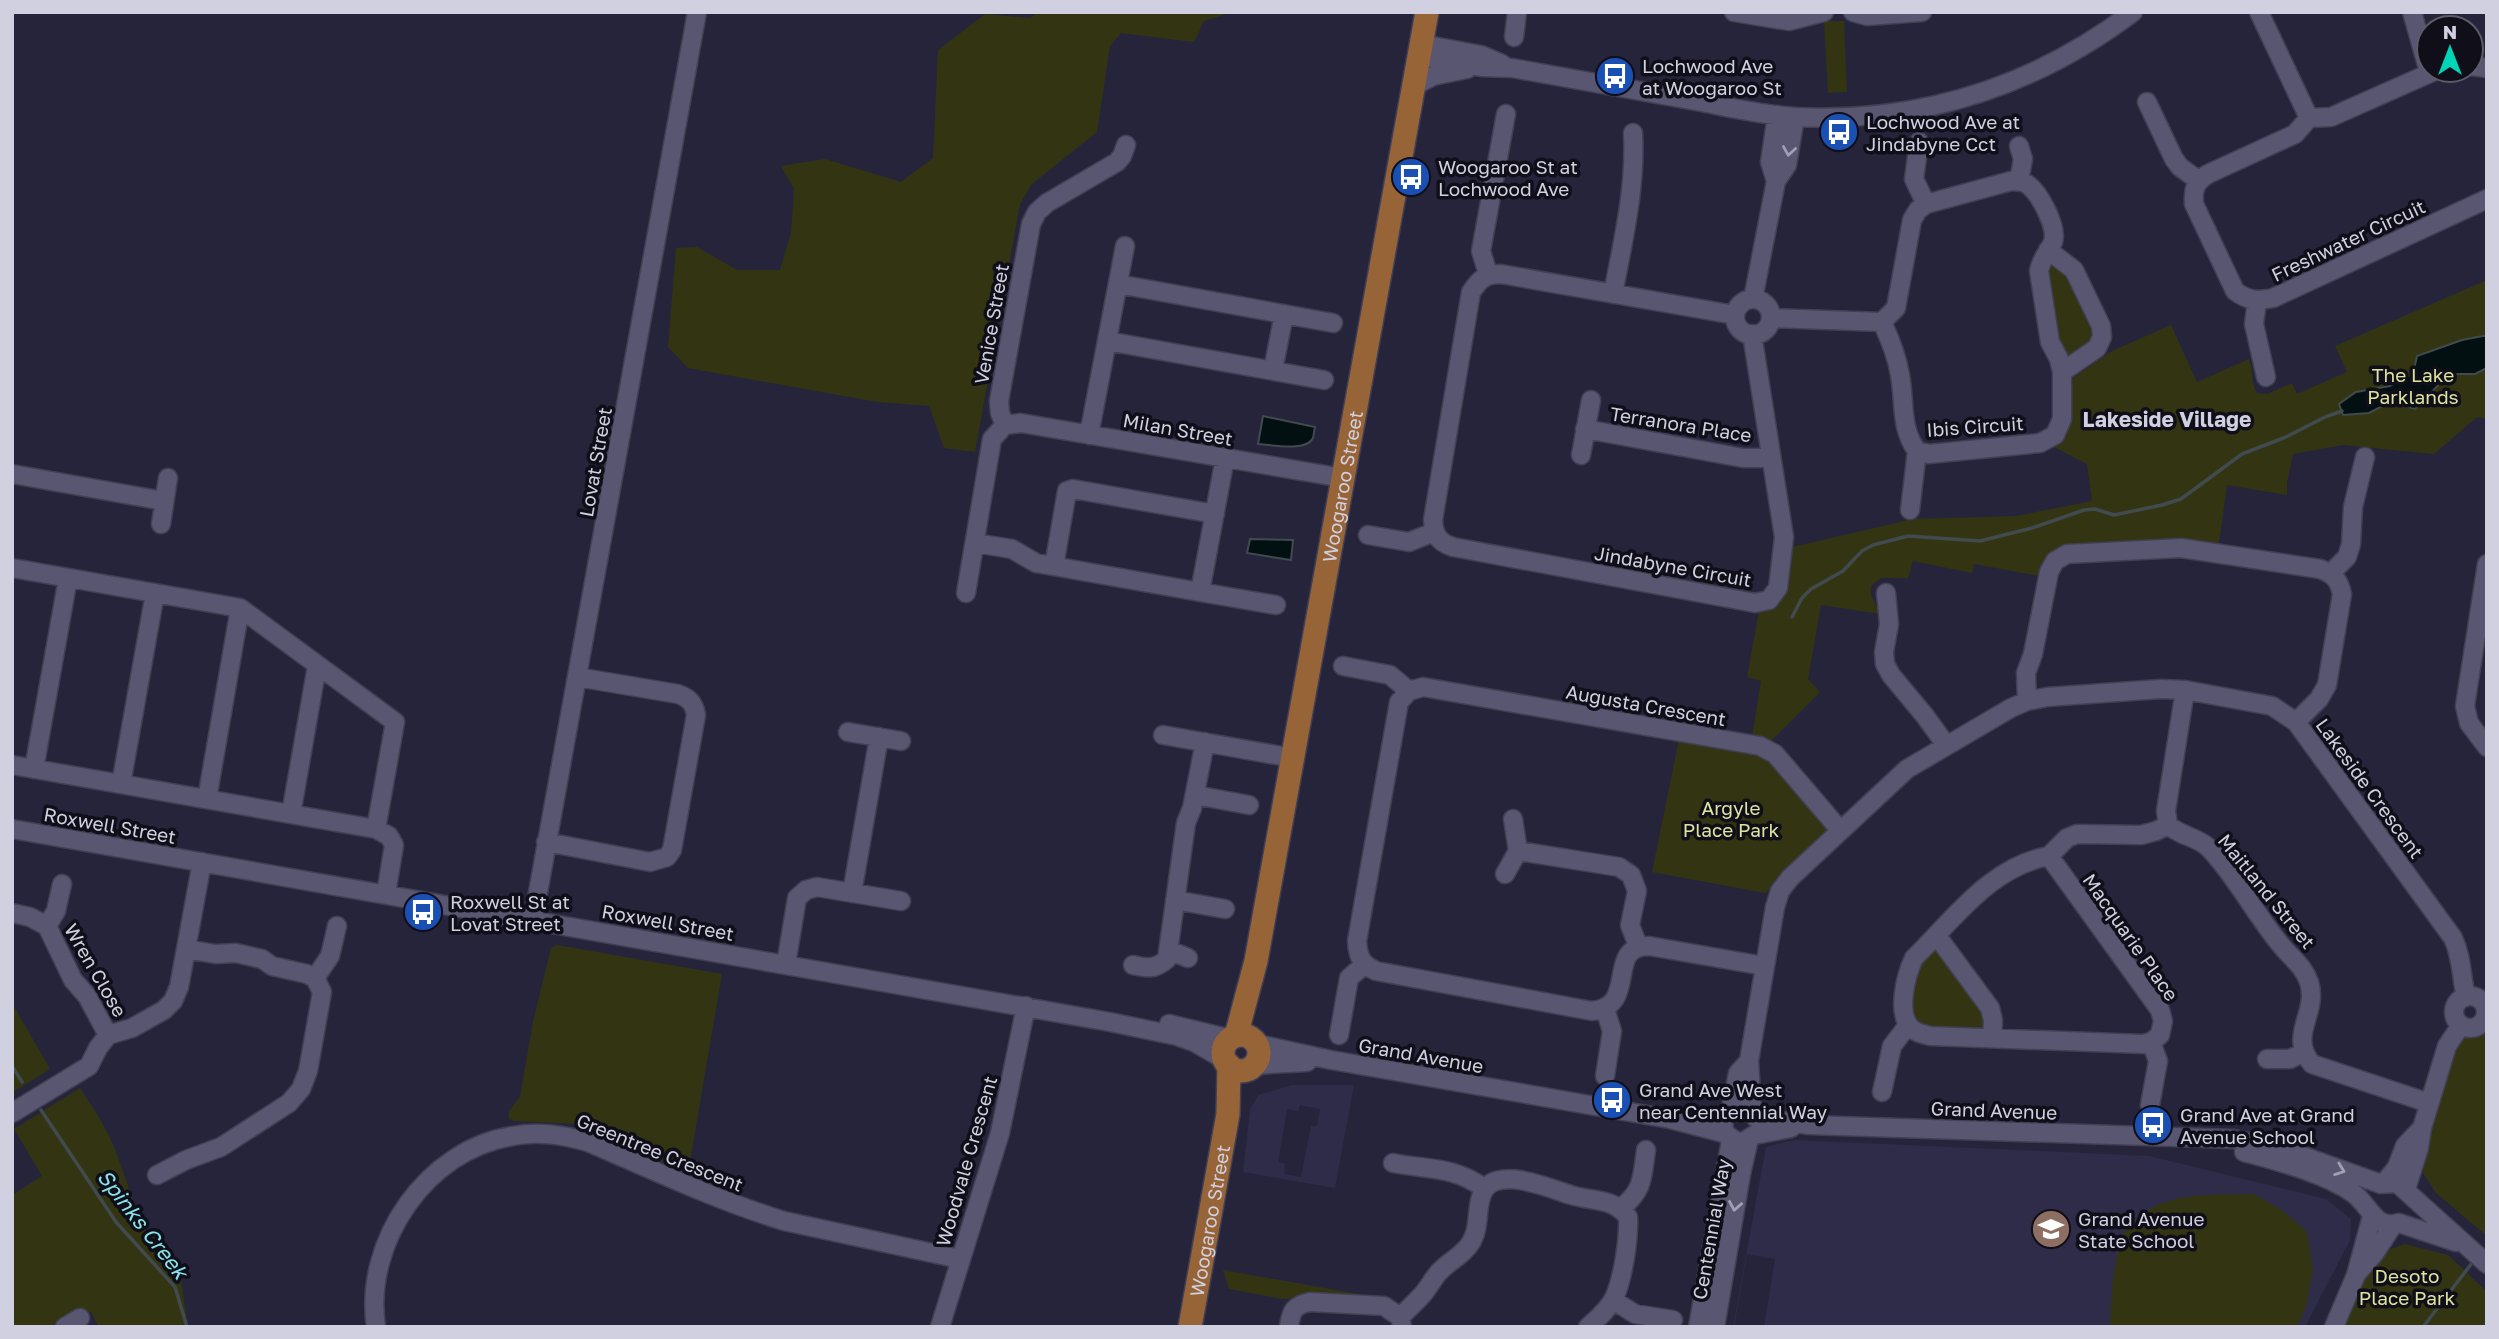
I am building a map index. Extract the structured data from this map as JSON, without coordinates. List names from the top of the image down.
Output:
{
  "streets": {
    "main road": ["Woogaroo Street"],
    "street": [
      "Freshwater Circuit",
      "Venice Street",
      "Terranora Place",
      "Ibis Circuit",
      "Milan Street",
      "Lovat Street",
      "Jindabyne Circuit",
      "Augusta Crescent",
      "Lakeside Crescent",
      "Roxwell Street",
      "Maitland Street",
      "Macquarie Place",
      "Wren Close",
      "Grand Avenue",
      "Greentree Crescent",
      "Woodvale Crescent",
      "Centennial Way"
    ]
  },
  "crossings": [
    ["Venice Street", "Milan Street"],
    ["Terranora Place", "Jindabyne Circuit"],
    ["Milan Street", "Woogaroo Street"],
    ["Lovat Street", "Roxwell Street"],
    ["Woogaroo Street", "Roxwell Street"],
    ["Woogaroo Street", "Grand Avenue"],
    ["Augusta Crescent", "Lakeside Crescent"],
    ["Lakeside Crescent", "Grand Avenue"],
    ["Lakeside Crescent", "Centennial Way"],
    ["Roxwell Street", "Grand Avenue"],
    ["Roxwell Street", "Woodvale Crescent"],
    ["Grand Avenue", "Centennial Way"],
    ["Greentree Crescent", "Woodvale Crescent"]
  ],
  "districts": ["Lakeside Village"],
  "water": ["Spinks Creek"],
  "parks": ["The Lake Parklands", "Argyle Place Park", "Desoto Place Park"],
  "places": {
    "bus stop": [
      "Lochwood Ave at Woogaroo St",
      "Lochwood Ave at Jindabyne Cct",
      "Woogaroo St at Lochwood Ave",
      "Roxwell St at Lovat Street",
      "Grand Ave West near Centennial Way",
      "Grand Ave at Grand Avenue School"
    ],
    "school or university": ["Grand Avenue State School"]
  },
  "north": "top"
}
